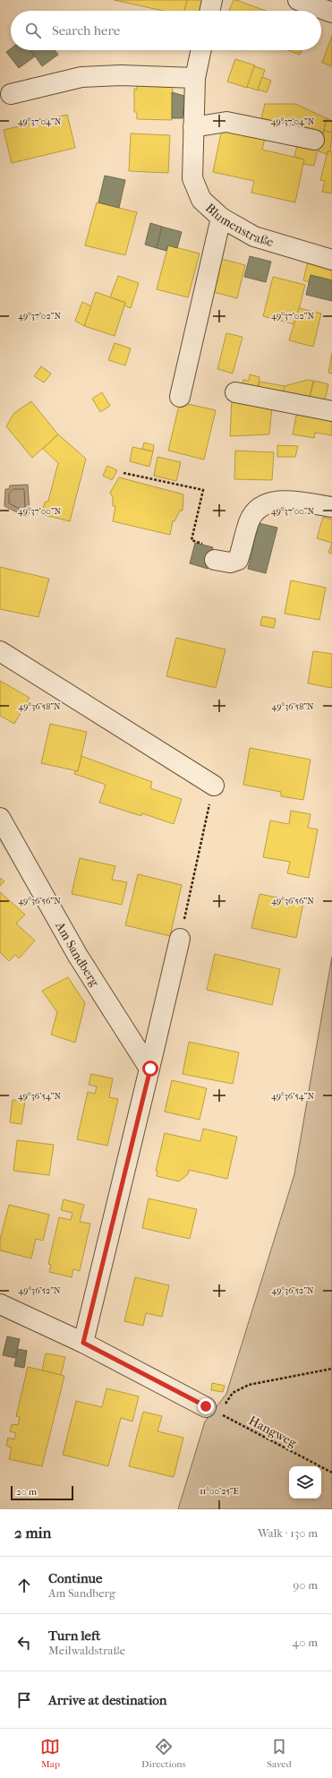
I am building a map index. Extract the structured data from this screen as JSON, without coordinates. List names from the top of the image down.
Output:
{
  "streets": {
    "street": ["Blumenstraße", "Am Sandberg"],
    "path": ["Hangweg"]
  },
  "scale_bar": "20 m",
  "page": {
    "search": "Search here",
    "scale": "20 m",
    "heading": ["2 min", "Walk · 130 m"],
    "list": [
      ["Continue", "Am Sandberg", "90 m"],
      ["Turn left", "Meilwaldstraße", "40 m"],
      "Arrive at destination"
    ],
    "nav": ["Map", "Directions", "Saved"]
  },
  "coordinates": [
    "49°37'04\"N",
    "49°37'02\"N",
    "49°37'00\"N",
    "49°36'58\"N",
    "49°36'56\"N",
    "49°36'54\"N",
    "49°36'52\"N",
    "11°00'25\"E"
  ]
}
